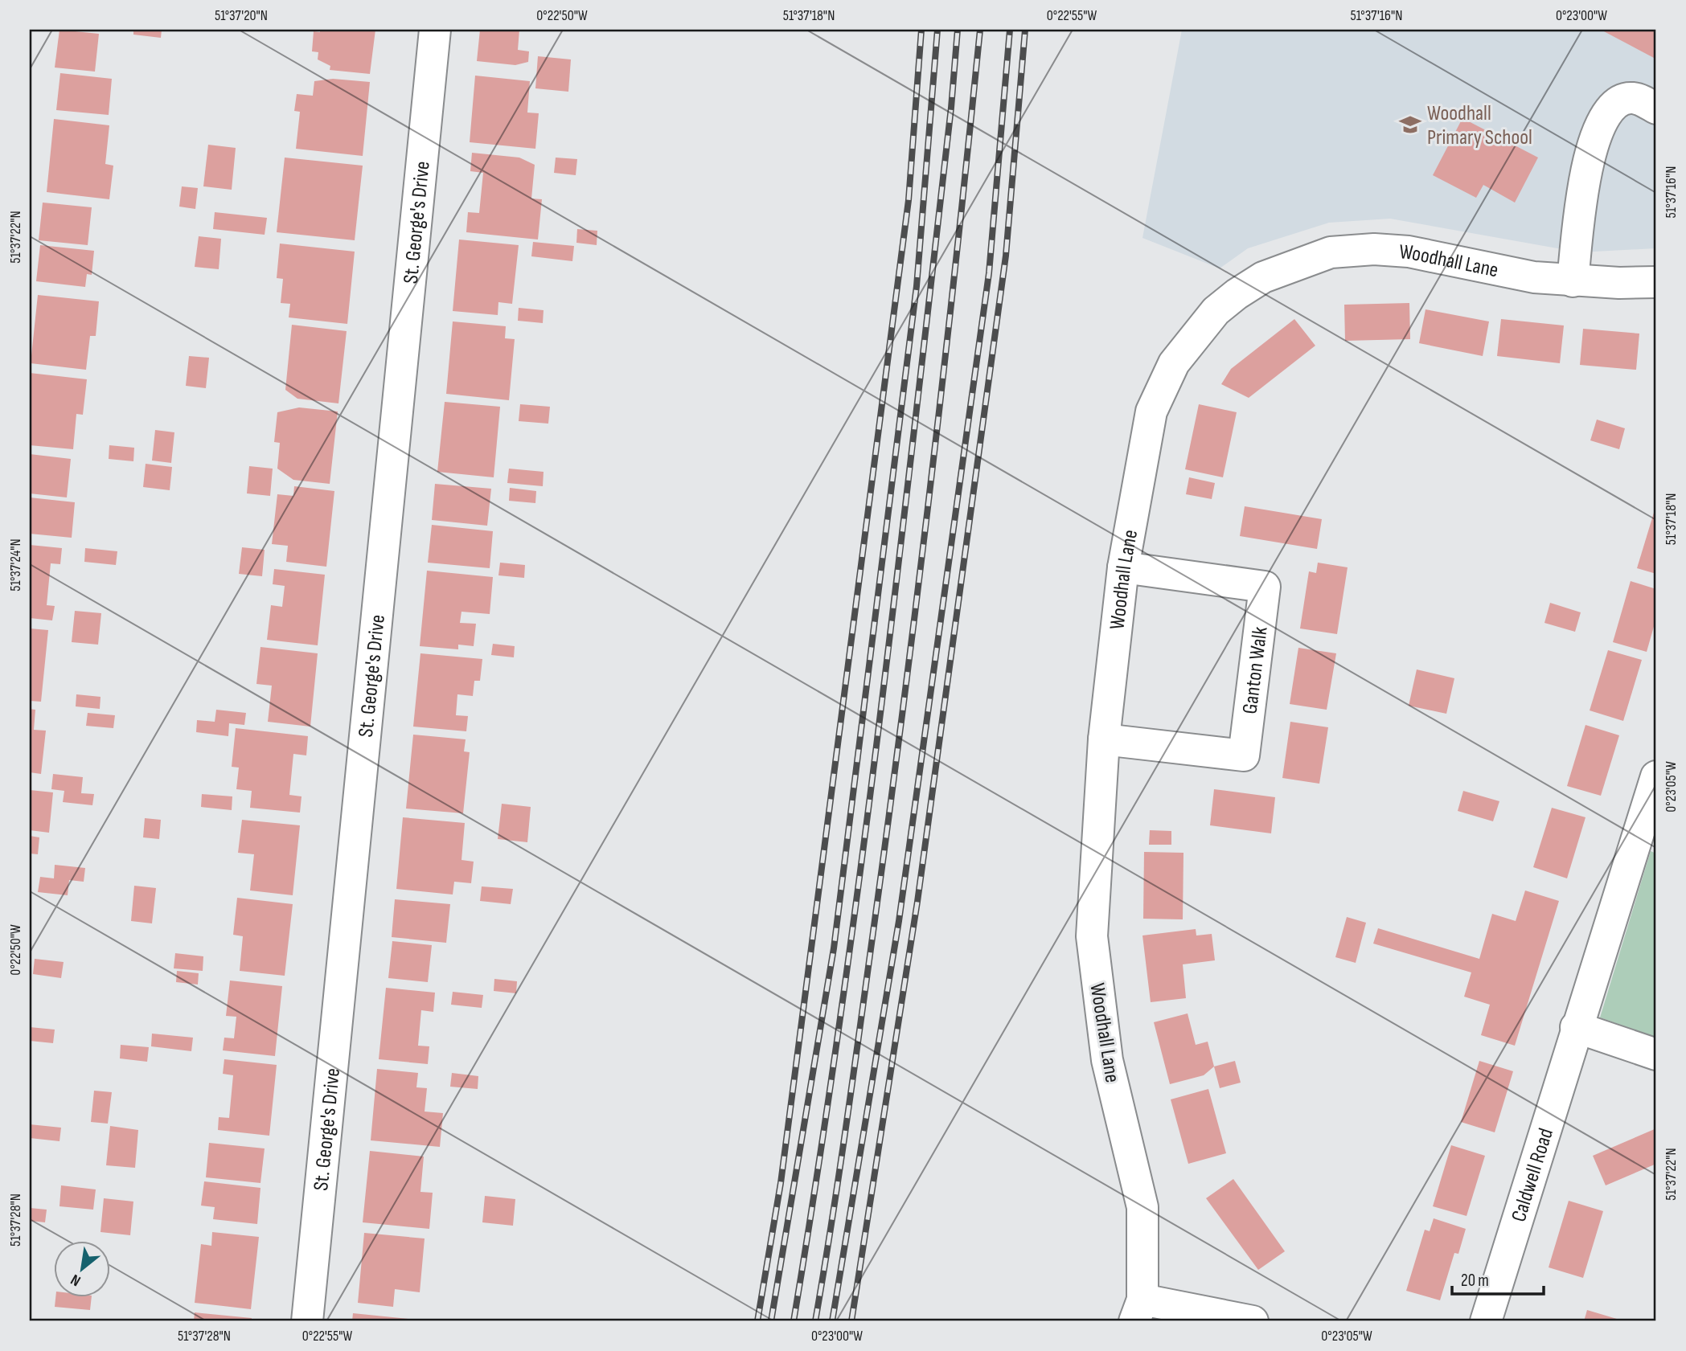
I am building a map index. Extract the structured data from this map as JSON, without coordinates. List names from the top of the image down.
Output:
{
  "streets": {
    "street": [
      "St. George's Drive",
      "Woodhall Lane",
      "Ganton Walk",
      "Caldwell Road"
    ]
  },
  "crossings": [
    ["Woodhall Lane", "Ganton Walk"]
  ],
  "places": {
    "school or university": ["Woodhall Primary School"]
  },
  "scale_bar": "20 m",
  "north": "bottom left",
  "coordinates": [
    "51°37'20\"N",
    "0°22'50\"W",
    "51°37'18\"N",
    "0°22'55\"W",
    "51°37'16\"N",
    "0°23'00\"W",
    "51°37'22\"N",
    "51°37'24\"N",
    "0°23'05\"W",
    "51°37'28\"N"
  ]
}
